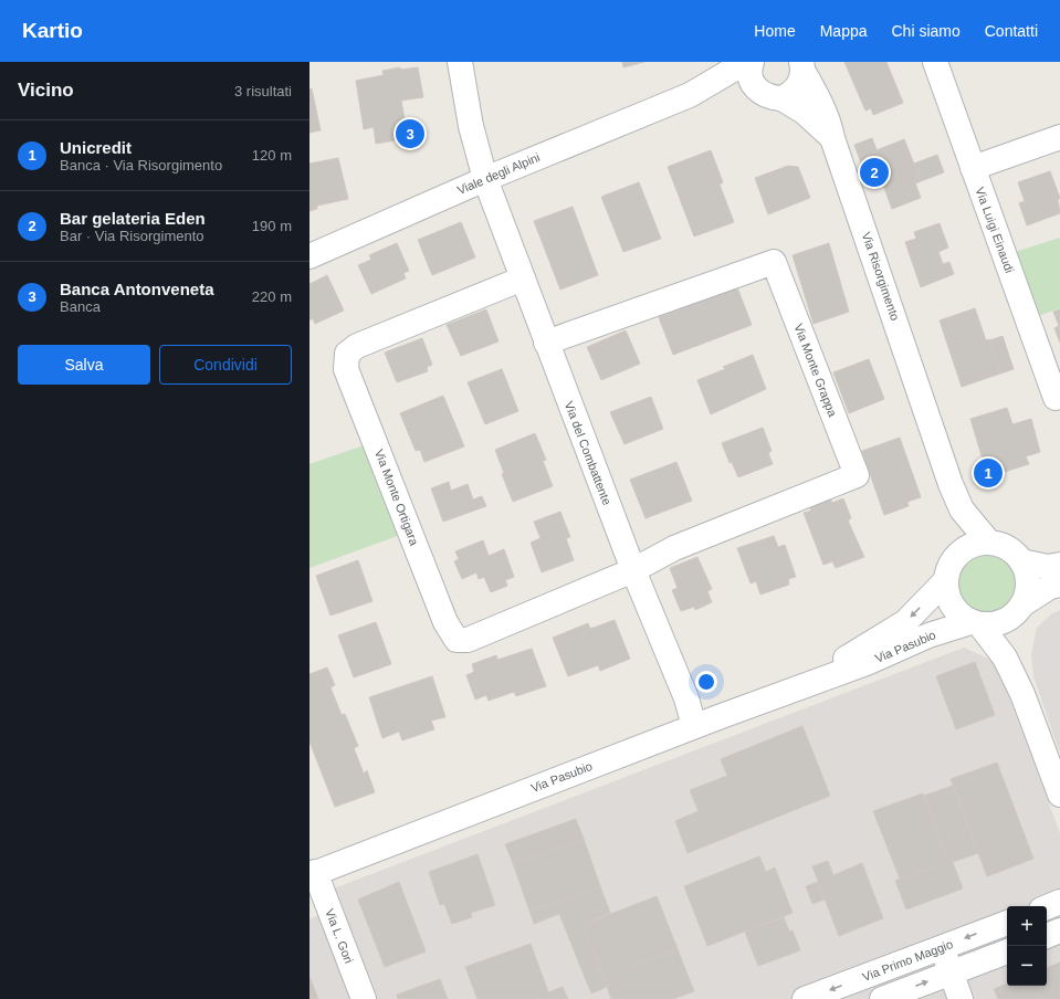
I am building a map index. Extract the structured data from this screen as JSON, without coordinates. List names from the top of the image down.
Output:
{
  "streets": {
    "street": [
      "Viale degli Alpini",
      "Via Luigi Einaudi",
      "Via Risorgimento",
      "Via Monte Grappa",
      "Via del Combattente",
      "Via Monte Ortigara",
      "Via Pasubio",
      "Via L. Gori",
      "Via Primo Maggio"
    ]
  },
  "crossings": [
    ["Viale degli Alpini", "Via del Combattente"],
    ["Via Risorgimento", "Via Pasubio"],
    ["Via Monte Grappa", "Via del Combattente"],
    ["Via Monte Grappa", "Via Monte Ortigara"],
    ["Via del Combattente", "Via Monte Ortigara"],
    ["Via del Combattente", "Via Pasubio"],
    ["Via Pasubio", "Via L. Gori"]
  ],
  "page": {
    "header": "Kartio",
    "nav": [
      "Home",
      "Mappa",
      "Chi siamo",
      "Contatti"
    ],
    "heading": ["Vicino", "3 risultati"],
    "pins": ["3", "2", "1"],
    "list": [
      {
        "mark": "1",
        "name": "Unicredit",
        "note": "Banca · Via Risorgimento",
        "value": "120 m"
      },
      {
        "mark": "2",
        "name": "Bar gelateria Eden",
        "note": "Bar · Via Risorgimento",
        "value": "190 m"
      },
      {
        "mark": "3",
        "name": "Banca Antonveneta",
        "note": "Banca",
        "value": "220 m"
      }
    ],
    "buttons": ["Salva", "Condividi"],
    "map_buttons": ["+", "−"]
  }
}
